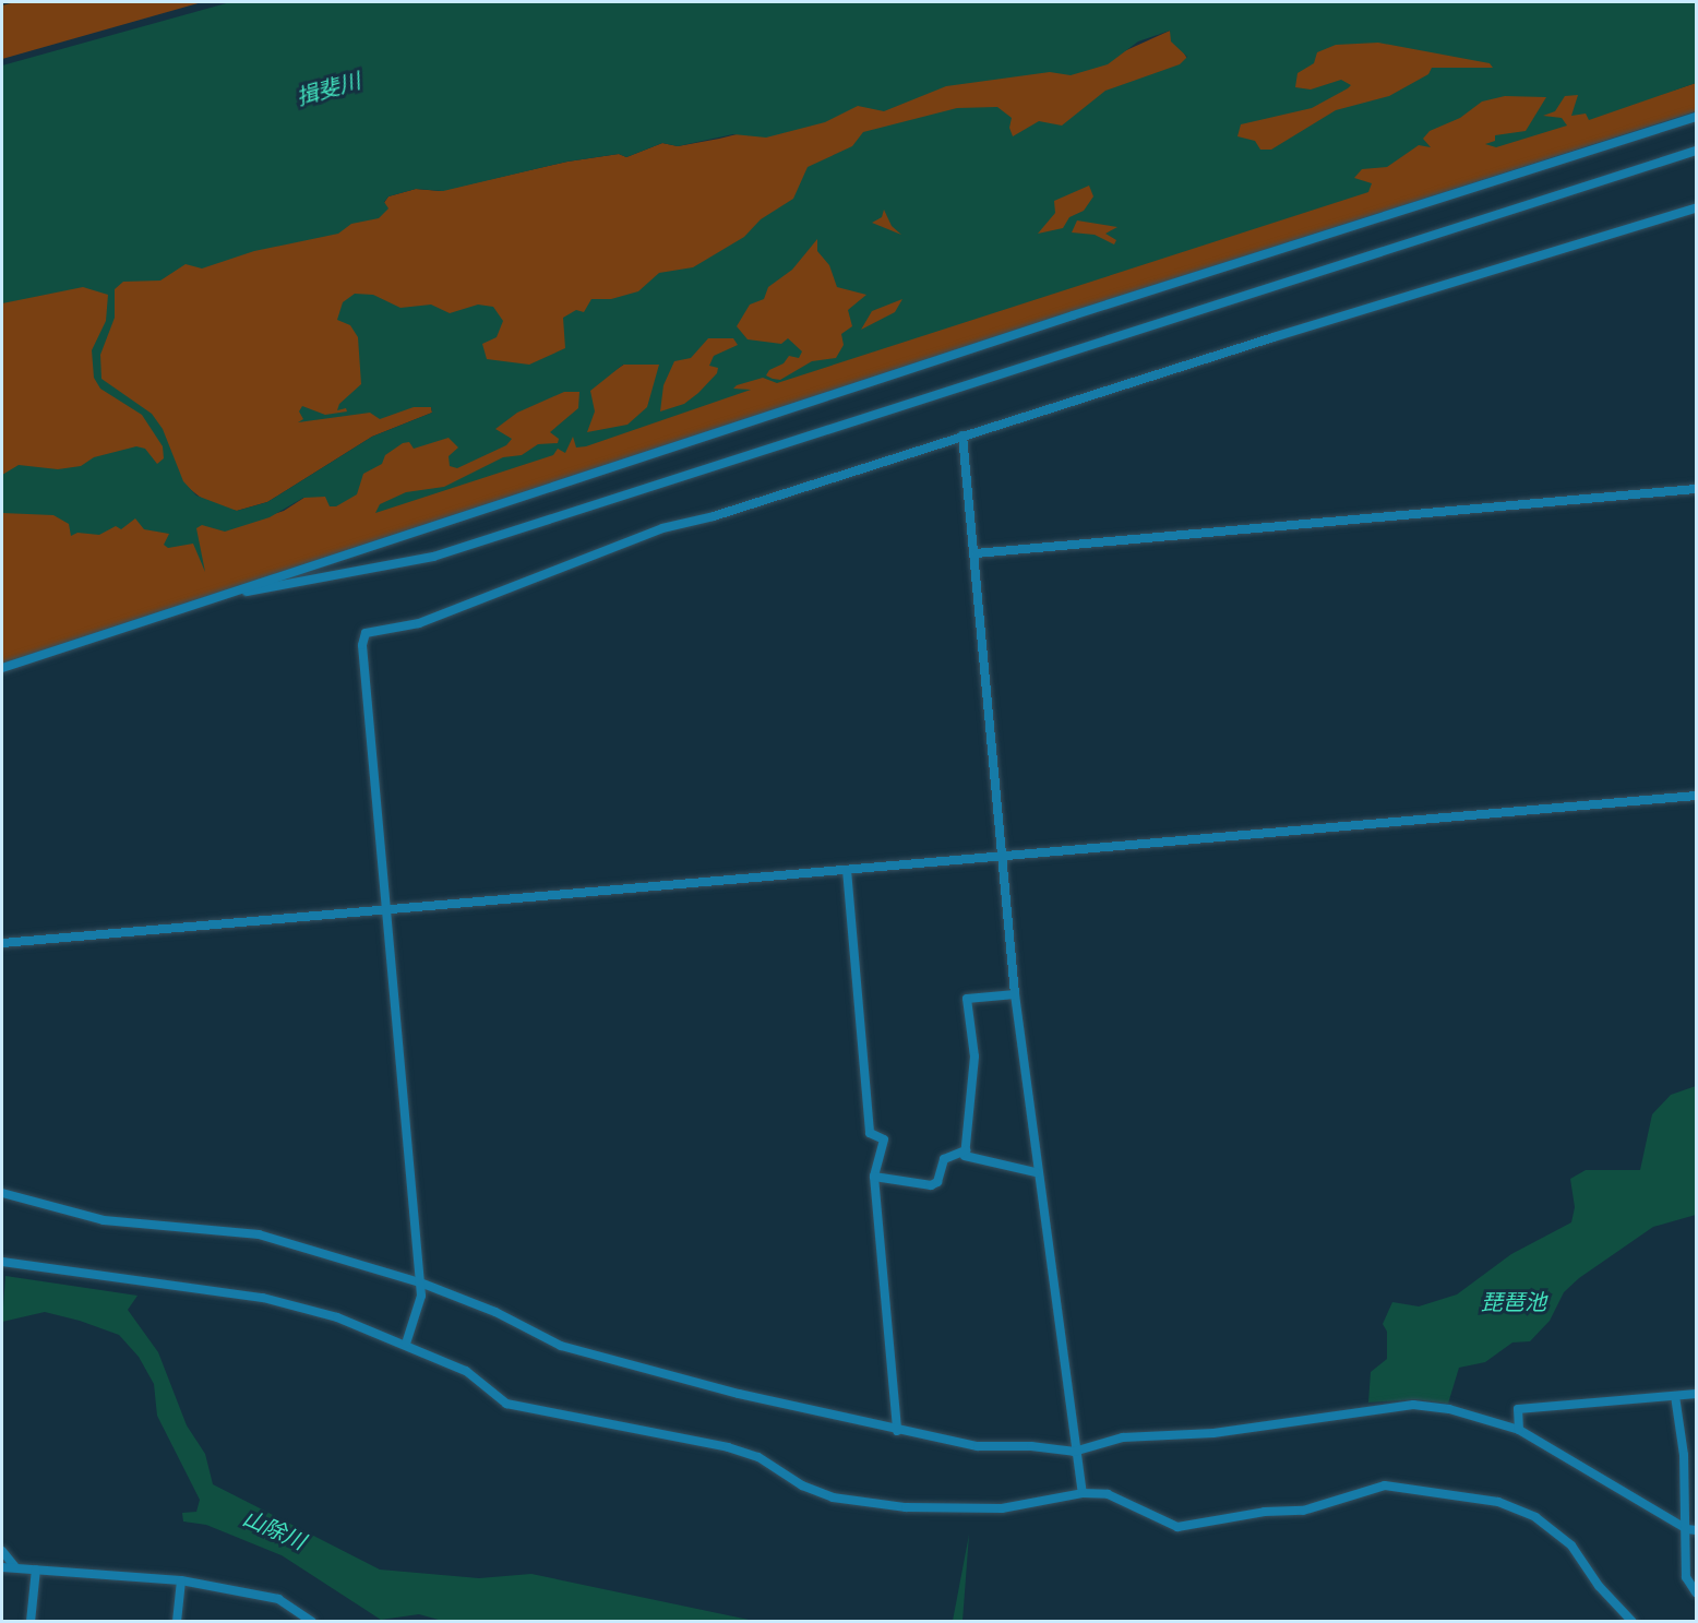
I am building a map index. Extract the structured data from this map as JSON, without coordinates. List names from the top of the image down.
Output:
{
  "water": ["揖斐川", "琵琶池", "山除川"]
}
